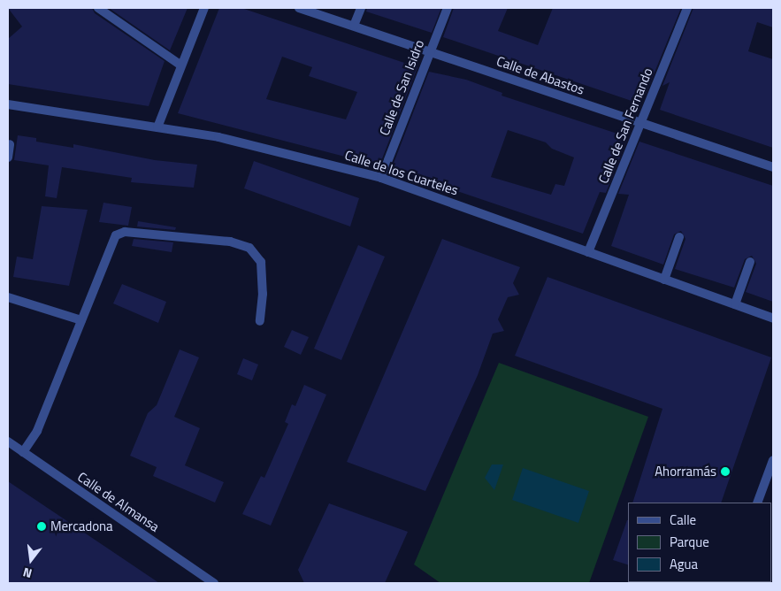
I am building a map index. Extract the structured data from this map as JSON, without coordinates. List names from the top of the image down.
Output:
{
  "streets": {
    "street": [
      "Calle de Abastos",
      "Calle de San Isidro",
      "Calle de San Fernando",
      "Calle de los Cuarteles",
      "Calle de Almansa"
    ]
  },
  "crossings": [
    ["Calle de Abastos", "Calle de San Isidro"],
    ["Calle de Abastos", "Calle de San Fernando"],
    ["Calle de San Isidro", "Calle de los Cuarteles"],
    ["Calle de San Fernando", "Calle de los Cuarteles"]
  ],
  "places": ["Ahorramás", "Mercadona"],
  "legend": ["Calle", "Parque", "Agua"],
  "north": "bottom"
}
